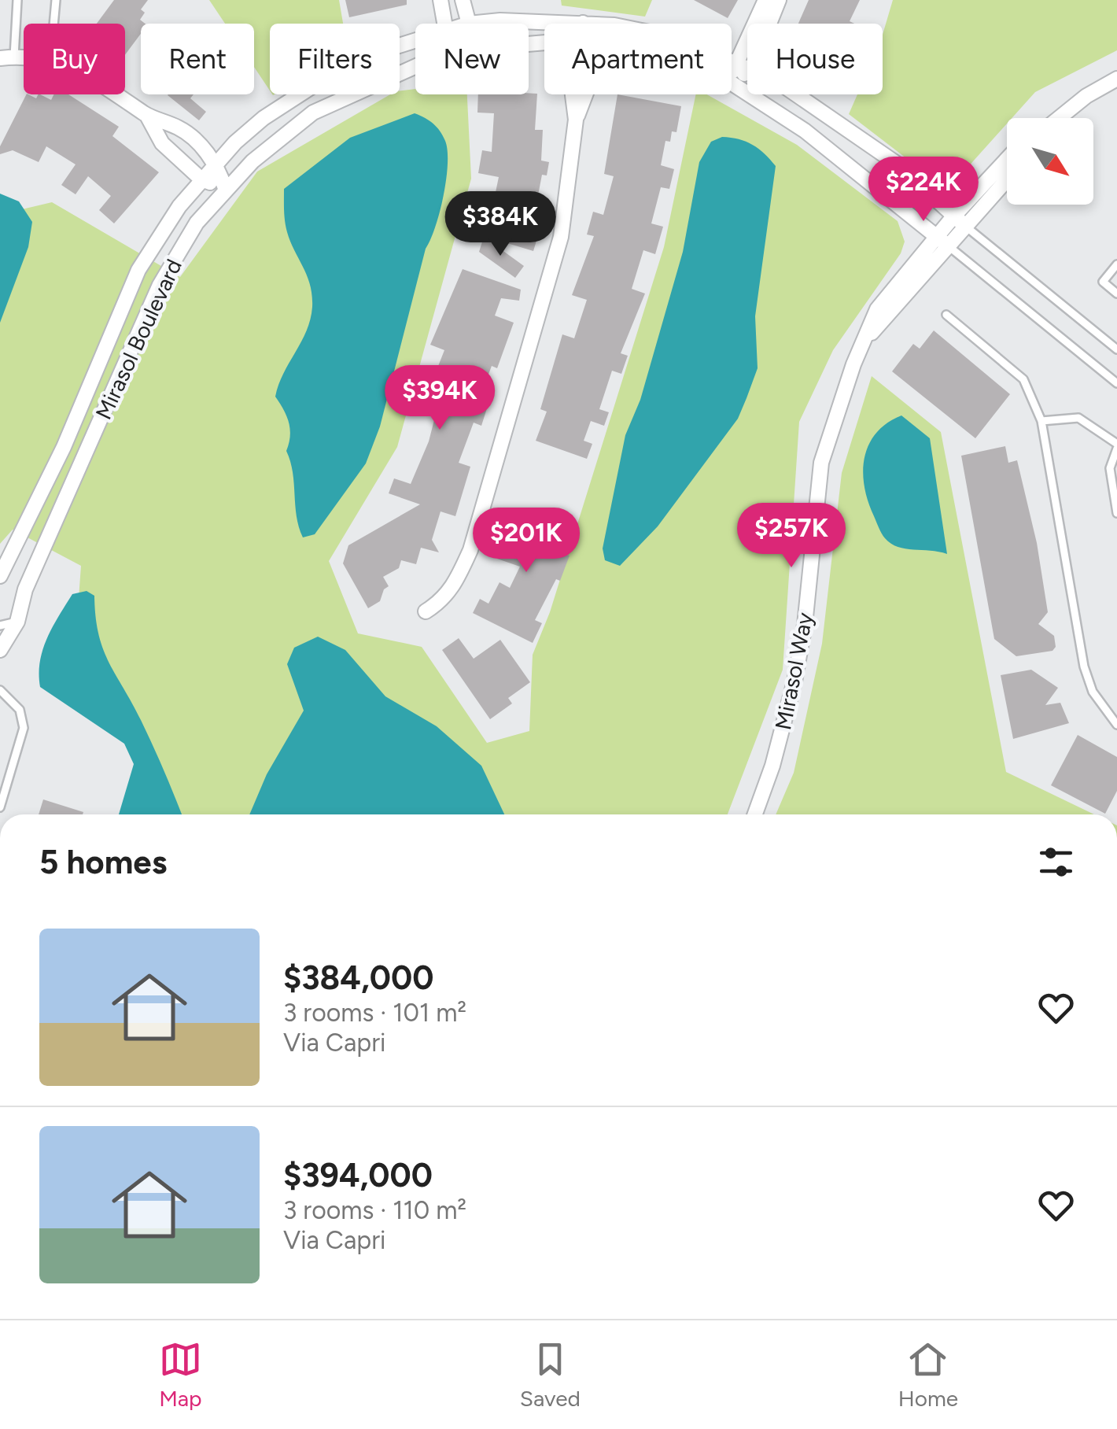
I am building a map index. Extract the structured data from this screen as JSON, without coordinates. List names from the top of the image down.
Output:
{
  "streets": {
    "street": ["Mirasol Boulevard", "Mirasol Way"]
  },
  "crossings": [
    ["Mirasol Boulevard", "Mirasol Way"]
  ],
  "north": "bottom right",
  "page": {
    "chip": [
      "Buy",
      "Rent",
      "Filters",
      "New",
      "Apartment",
      "House"
    ],
    "price": [
      "$224K",
      "$384K",
      "$394K",
      "$257K",
      "$201K"
    ],
    "heading": "5 homes",
    "list": [
      {
        "name": "$384,000",
        "note": "3 rooms · 101 m² · Via Capri"
      },
      {
        "name": "$394,000",
        "note": "3 rooms · 110 m² · Via Capri"
      }
    ],
    "tabs": ["Map", "Saved", "Home"]
  }
}
